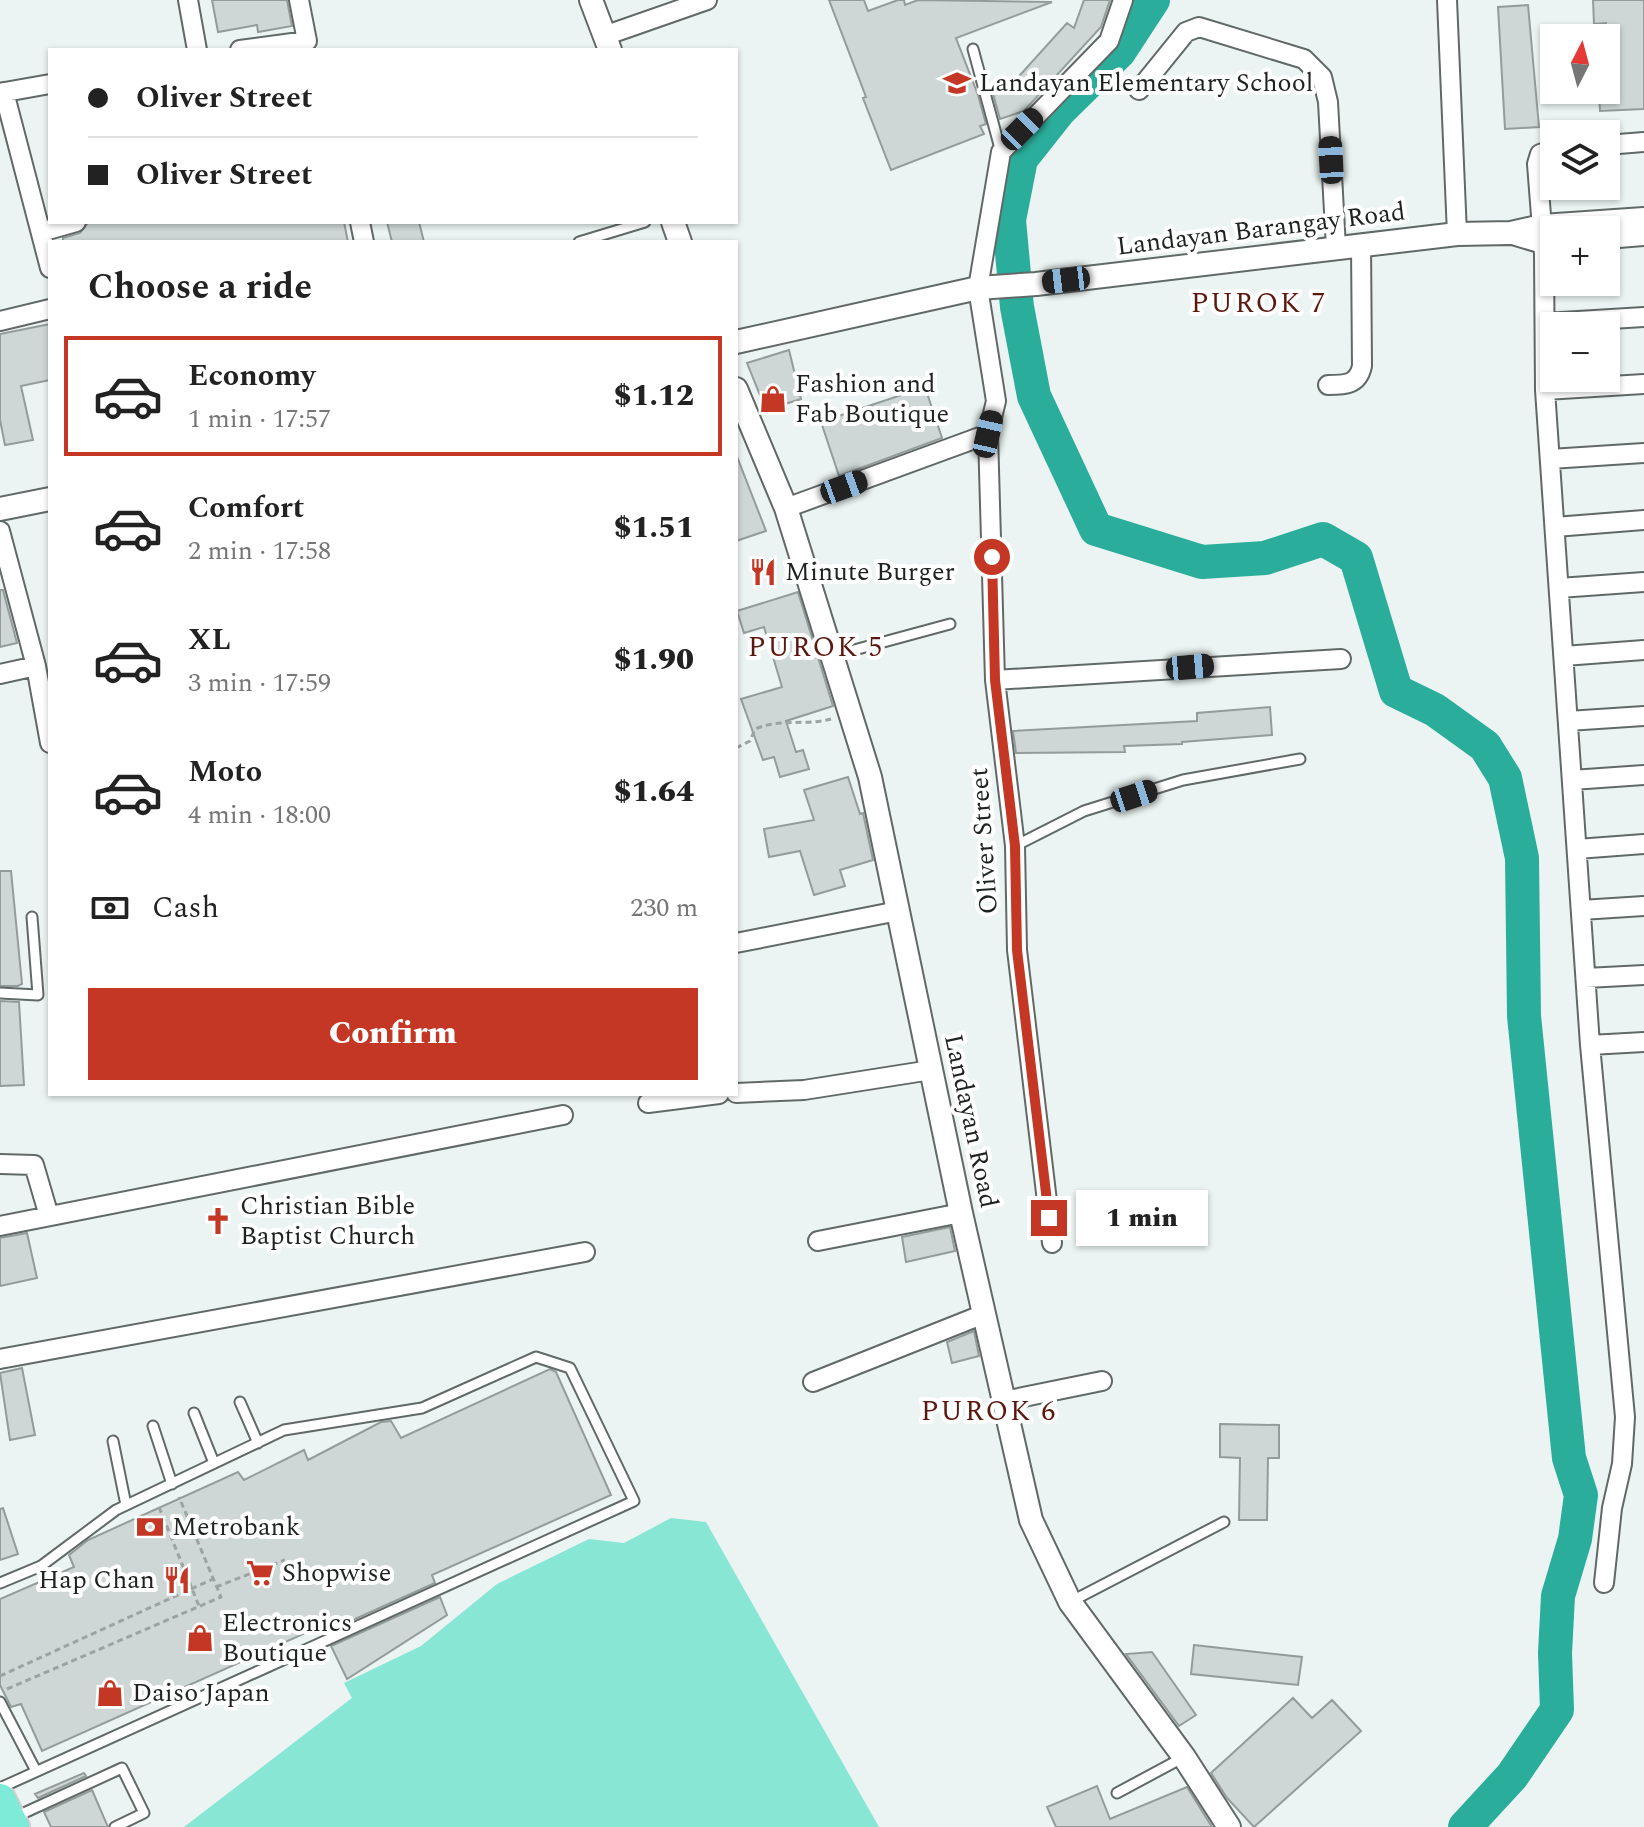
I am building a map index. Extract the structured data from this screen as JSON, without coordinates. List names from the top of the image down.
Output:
{
  "streets": {
    "street": ["Landayan Barangay Road", "Oliver Street", "Landayan Road"]
  },
  "crossings": [
    ["Landayan Barangay Road", "Oliver Street"]
  ],
  "districts": ["PUROK 7", "PUROK 5", "PUROK 6"],
  "places": {
    "school or university": ["Landayan Elementary School"],
    "shop": ["Fashion and Fab Boutique", "Electronics Boutique", "Daiso Japan"],
    "restaurant": ["Minute Burger", "Hap Chan"],
    "church": ["Christian Bible Baptist Church"],
    "bank": ["Metrobank"],
    "supermarket": ["Shopwise"]
  },
  "north": "top",
  "page": {
    "map_buttons": ["+", "−"],
    "banner": ["Oliver Street", "Oliver Street"],
    "heading": "Choose a ride",
    "list": [
      {
        "name": "Economy",
        "note": "1 min · 17:57",
        "value": "$1.12"
      },
      {
        "name": "Comfort",
        "note": "2 min · 17:58",
        "value": "$1.51"
      },
      {
        "name": "XL",
        "note": "3 min · 17:59",
        "value": "$1.90"
      },
      {
        "name": "Moto",
        "note": "4 min · 18:00",
        "value": "$1.64"
      }
    ],
    "pay": ["Cash", "230 m"],
    "buttons": "Confirm",
    "bubble": "1 min"
  }
}
